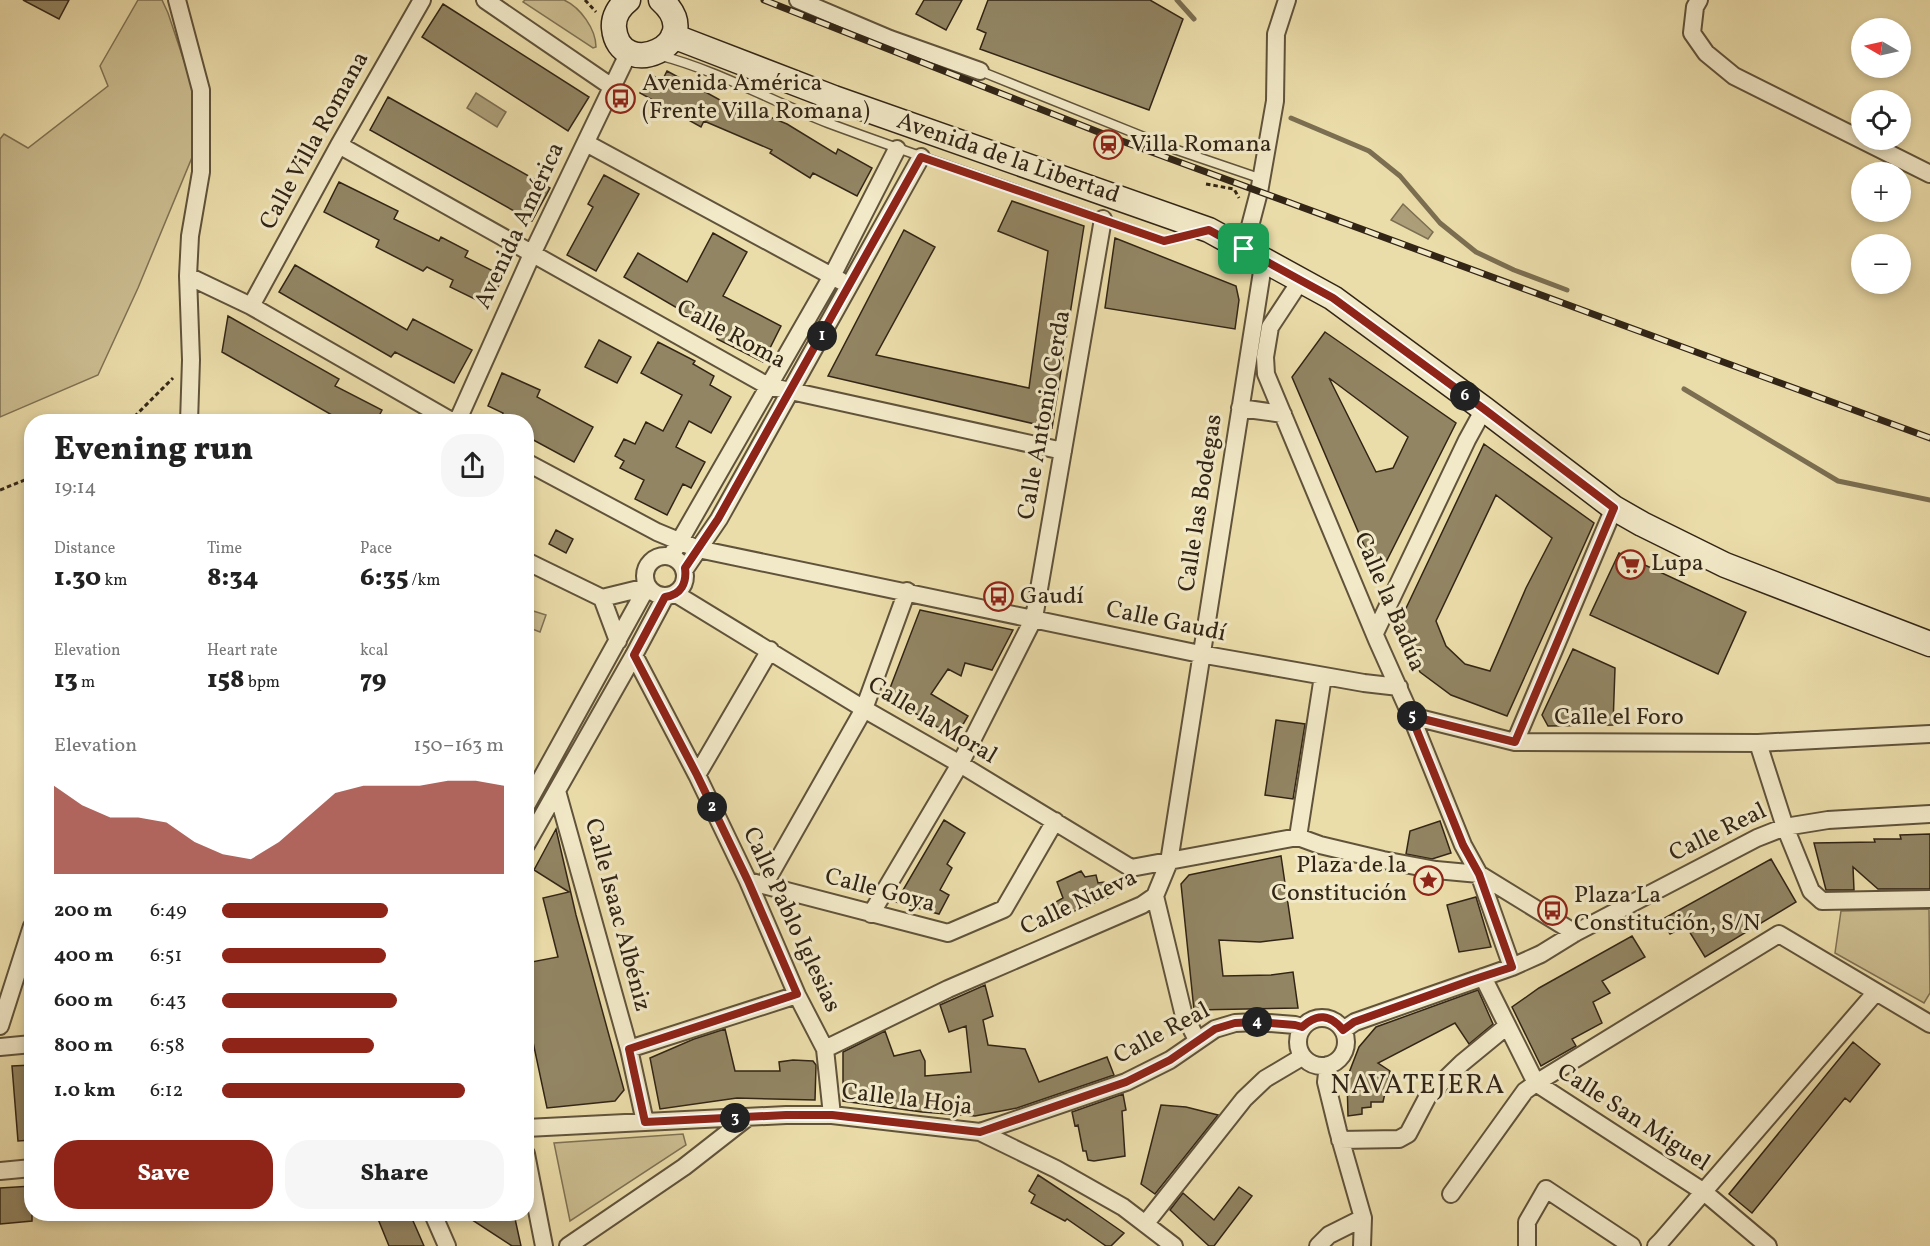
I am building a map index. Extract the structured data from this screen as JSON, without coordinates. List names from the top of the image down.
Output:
{
  "streets": {
    "main road": ["Avenida de la Libertad"],
    "street": [
      "Calle Villa Romana",
      "Avenida América",
      "Calle Roma",
      "Calle Antonio Cerda",
      "Calle las Bodegas",
      "Calle la Badúa",
      "Calle Gaudí",
      "Calle el Foro",
      "Calle la Moral",
      "Calle Real",
      "Calle Goya",
      "Calle Nueva",
      "Calle Isaac Albéniz",
      "Calle Pablo Iglesias",
      "Calle la Hoja",
      "Calle San Miguel"
    ]
  },
  "crossings": [
    ["Calle Villa Romana", "Calle Roma"],
    ["Avenida de la Libertad", "Calle Antonio Cerda"],
    ["Avenida de la Libertad", "Calle las Bodegas"],
    ["Avenida de la Libertad", "Calle la Badúa"],
    ["Avenida América", "Calle Roma"],
    ["Calle Roma", "Calle Antonio Cerda"],
    ["Calle Antonio Cerda", "Calle Gaudí"],
    ["Calle Antonio Cerda", "Calle la Moral"],
    ["Calle Antonio Cerda", "Calle Goya"],
    ["Calle las Bodegas", "Calle Gaudí"],
    ["Calle las Bodegas", "Calle la Moral"],
    ["Calle las Bodegas", "Calle Nueva"],
    ["Calle la Badúa", "Calle Gaudí"],
    ["Calle la Badúa", "Calle el Foro"],
    ["Calle la Badúa", "Calle Real"],
    ["Calle Gaudí", "Calle la Moral"],
    ["Calle la Moral", "Calle Goya"],
    ["Calle la Moral", "Calle Nueva"],
    ["Calle Real", "Calle la Hoja"],
    ["Calle Goya", "Calle Pablo Iglesias"],
    ["Calle Nueva", "Calle Pablo Iglesias"],
    ["Calle Isaac Albéniz", "Calle la Hoja"],
    ["Calle Pablo Iglesias", "Calle la Hoja"]
  ],
  "districts": ["NAVATEJERA"],
  "places": {
    "bus stop": ["Avenida América (Frente Villa Romana)", "Gaudí", "Plaza La Constitución, S/N"],
    "station": ["Villa Romana"],
    "supermarket": ["Lupa"],
    "place": ["Plaza de la Constitución"]
  },
  "north": "left",
  "page": {
    "map_buttons": ["+", "−"],
    "pins": [
      "1",
      "6",
      "5",
      "2",
      "4",
      "3"
    ],
    "heading": ["Evening run", "19:14"],
    "stats": [
      ["Distance", "1.30 km"],
      ["Time", "8:34"],
      ["Pace", "6:35 /km"],
      ["Elevation", "13 m"],
      ["Heart rate", "158 bpm"],
      ["kcal", "79"]
    ],
    "chart": ["Elevation", "150–163 m"],
    "list": [
      {
        "name": "200 m",
        "note": "6:49"
      },
      {
        "name": "400 m",
        "note": "6:51"
      },
      {
        "name": "600 m",
        "note": "6:43"
      },
      {
        "name": "800 m",
        "note": "6:58"
      },
      {
        "name": "1.0 km",
        "note": "6:12"
      }
    ],
    "buttons": ["Save", "Share"]
  }
}
